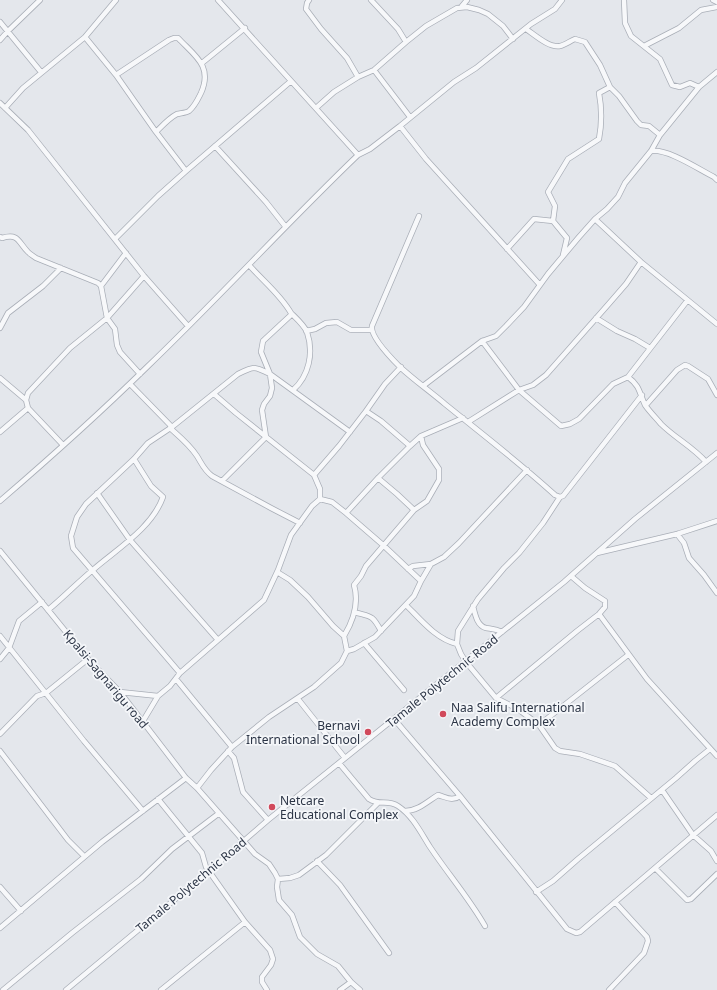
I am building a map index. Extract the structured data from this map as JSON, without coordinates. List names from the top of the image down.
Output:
{
  "streets": {
    "street": ["Kpalsi-Sagnarigu road", "Tamale Polytechnic Road"]
  },
  "crossings": [
    ["Kpalsi-Sagnarigu road", "Tamale Polytechnic Road"]
  ],
  "places": ["Naa Salifu International Academy Complex", "Bernavi International School", "Netcare Educational Complex"]
}
